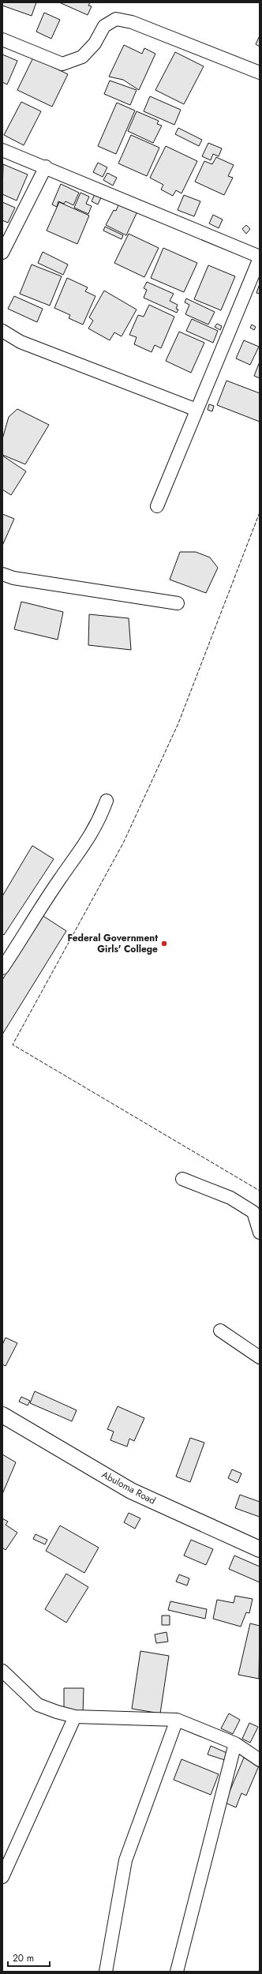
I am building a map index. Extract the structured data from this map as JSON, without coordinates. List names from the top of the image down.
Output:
{
  "streets": {
    "street": ["Abuloma Road"]
  },
  "places": ["Federal Government Girls' College"],
  "scale_bar": "20 m"
}
